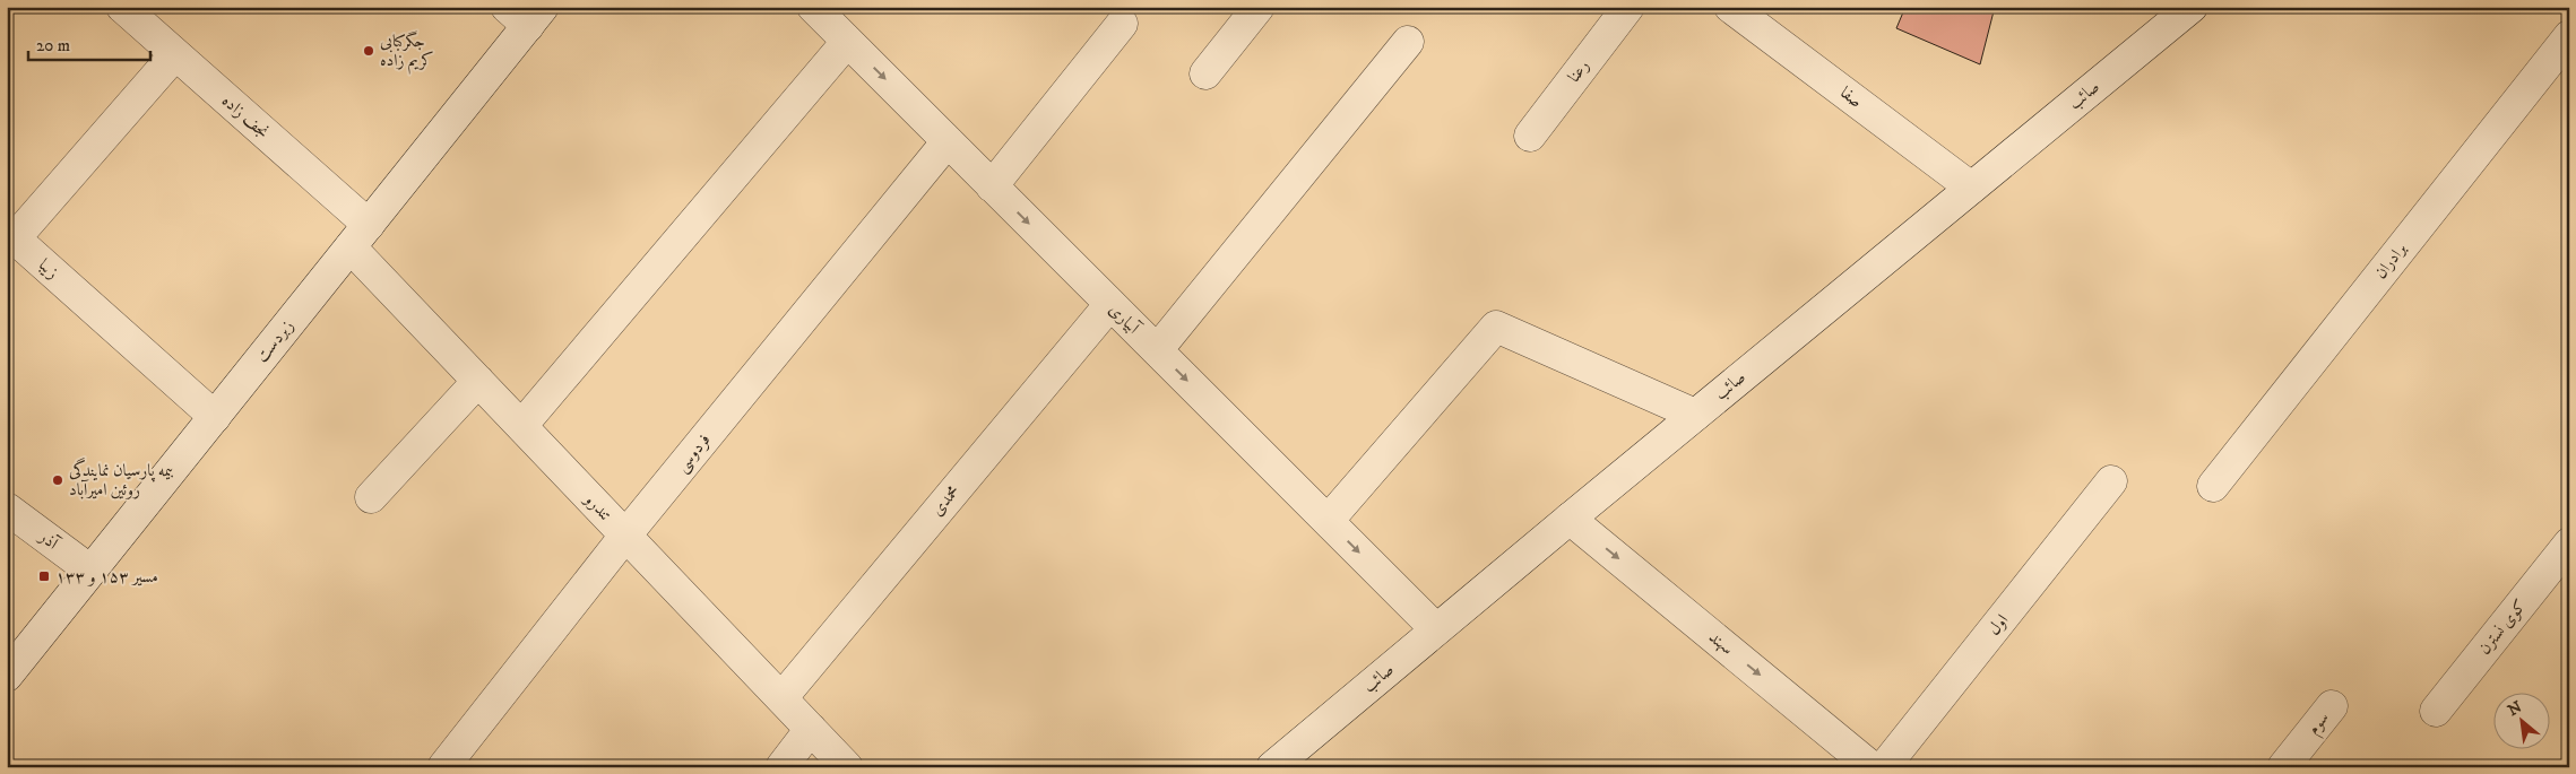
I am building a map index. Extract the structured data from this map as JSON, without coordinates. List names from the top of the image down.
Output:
{
  "streets": {
    "street": [
      "رعنا",
      "صائب",
      "صفا",
      "نجف زاده",
      "برادران",
      "زیبا",
      "آبیاری",
      "زبردست",
      "فردوسی",
      "محمدی",
      "تندرو",
      "آذر",
      "اول",
      "کوی نسترن",
      "سهند",
      "سوم"
    ]
  },
  "crossings": [
    ["صائب", "صفا"],
    ["صائب", "آبیاری"],
    ["صائب", "سهند"],
    ["نجف زاده", "زیبا"],
    ["نجف زاده", "زبردست"],
    ["نجف زاده", "تندرو"],
    ["زیبا", "زبردست"],
    ["آبیاری", "فردوسی"],
    ["آبیاری", "محمدی"],
    ["زبردست", "تندرو"],
    ["زبردست", "آذر"],
    ["فردوسی", "تندرو"],
    ["محمدی", "تندرو"]
  ],
  "one_way": ["آبیاری", "سهند"],
  "places": {
    "other": ["جگرکبابی کریم زاده", "بیمه پارسیان نمایندگی روئین امیرآباد"],
    "transit": ["مسیر ۱۵۳ و ۱۳۳"]
  },
  "scale_bar": "20 m",
  "north": "top left"
}
